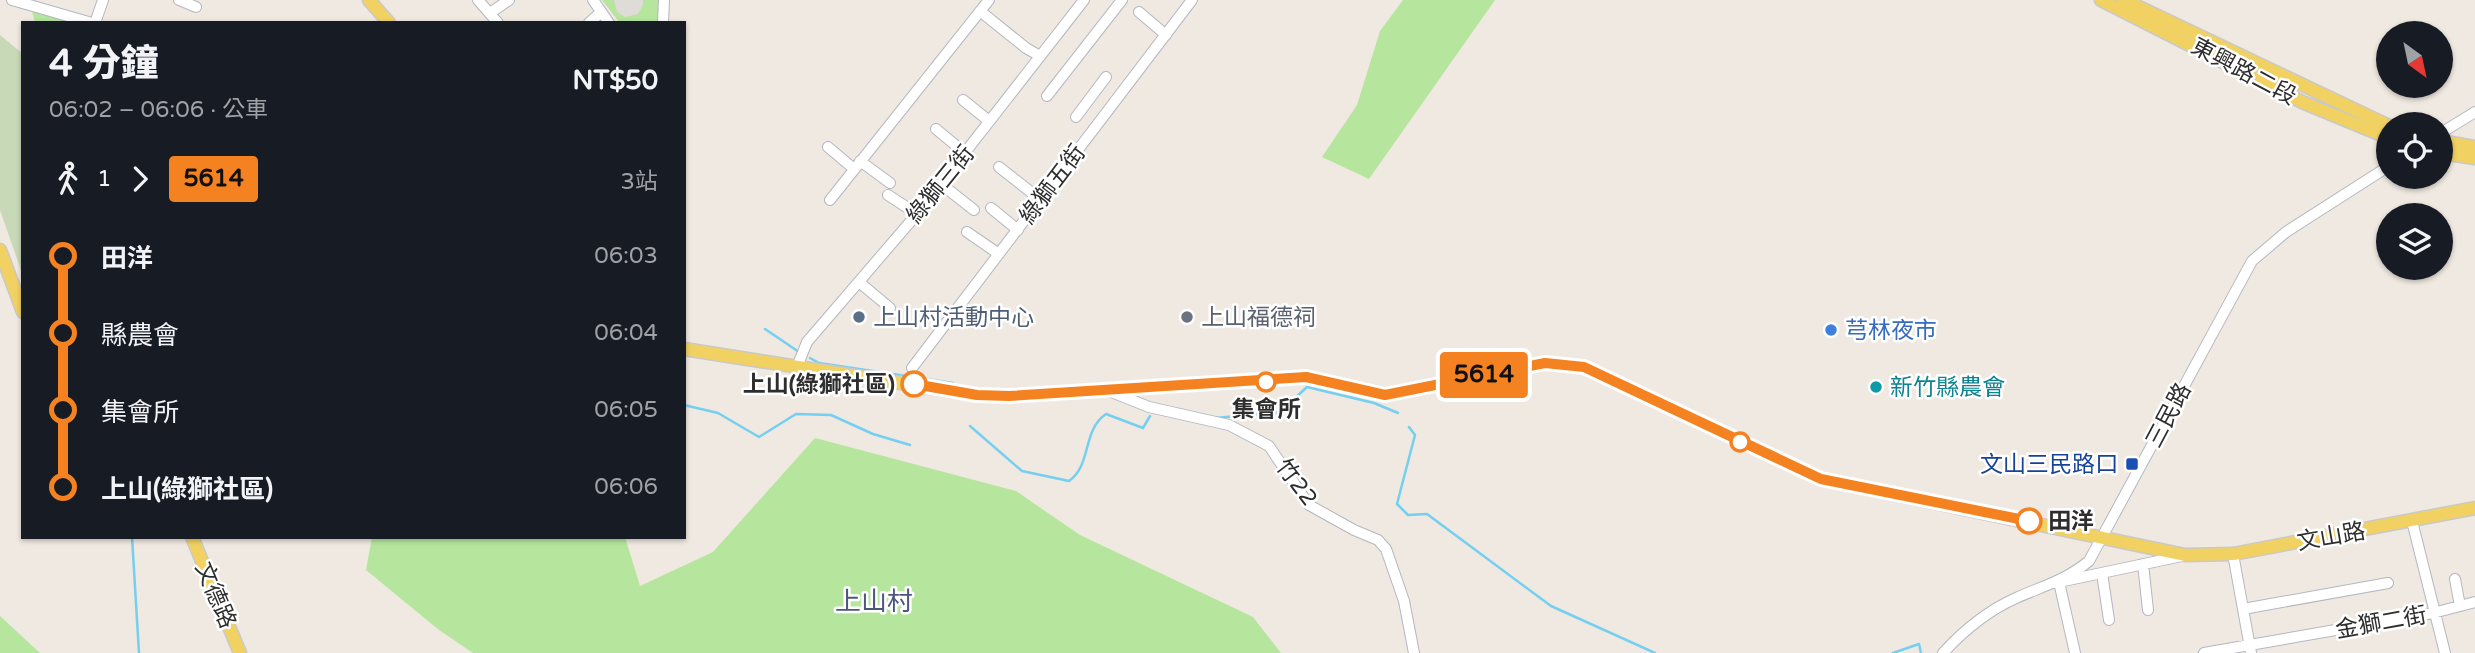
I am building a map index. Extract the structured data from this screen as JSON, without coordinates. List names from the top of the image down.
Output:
{
  "streets": {
    "main road": ["東興路二段", "文山路", "文德路"],
    "street": [
      "綠獅三街",
      "綠獅五街",
      "三民路",
      "竹22",
      "金獅二街"
    ]
  },
  "crossings": [
    ["綠獅三街", "文山路"],
    ["三民路", "文山路"],
    ["竹22", "文山路"]
  ],
  "districts": ["上山村"],
  "places": {
    "other": [
      "上山村活動中心",
      "上山福德祠",
      "芎林夜市",
      "集會所",
      "上山(綠獅社區)",
      "新竹縣農會",
      "田洋"
    ],
    "transit": ["文山三民路口"]
  },
  "lines": ["bus line 5614"],
  "north": "bottom right",
  "page": {
    "on_map": "5614",
    "heading": ["4 分鐘", "06:02 – 06:06 · 公車", "NT$50"],
    "legs": ["1", "5614", "3站"],
    "list": [
      {
        "name": "田洋",
        "value": "06:03"
      },
      {
        "name": "縣農會",
        "value": "06:04"
      },
      {
        "name": "集會所",
        "value": "06:05"
      },
      {
        "name": "上山(綠獅社區)",
        "value": "06:06"
      }
    ]
  }
}
